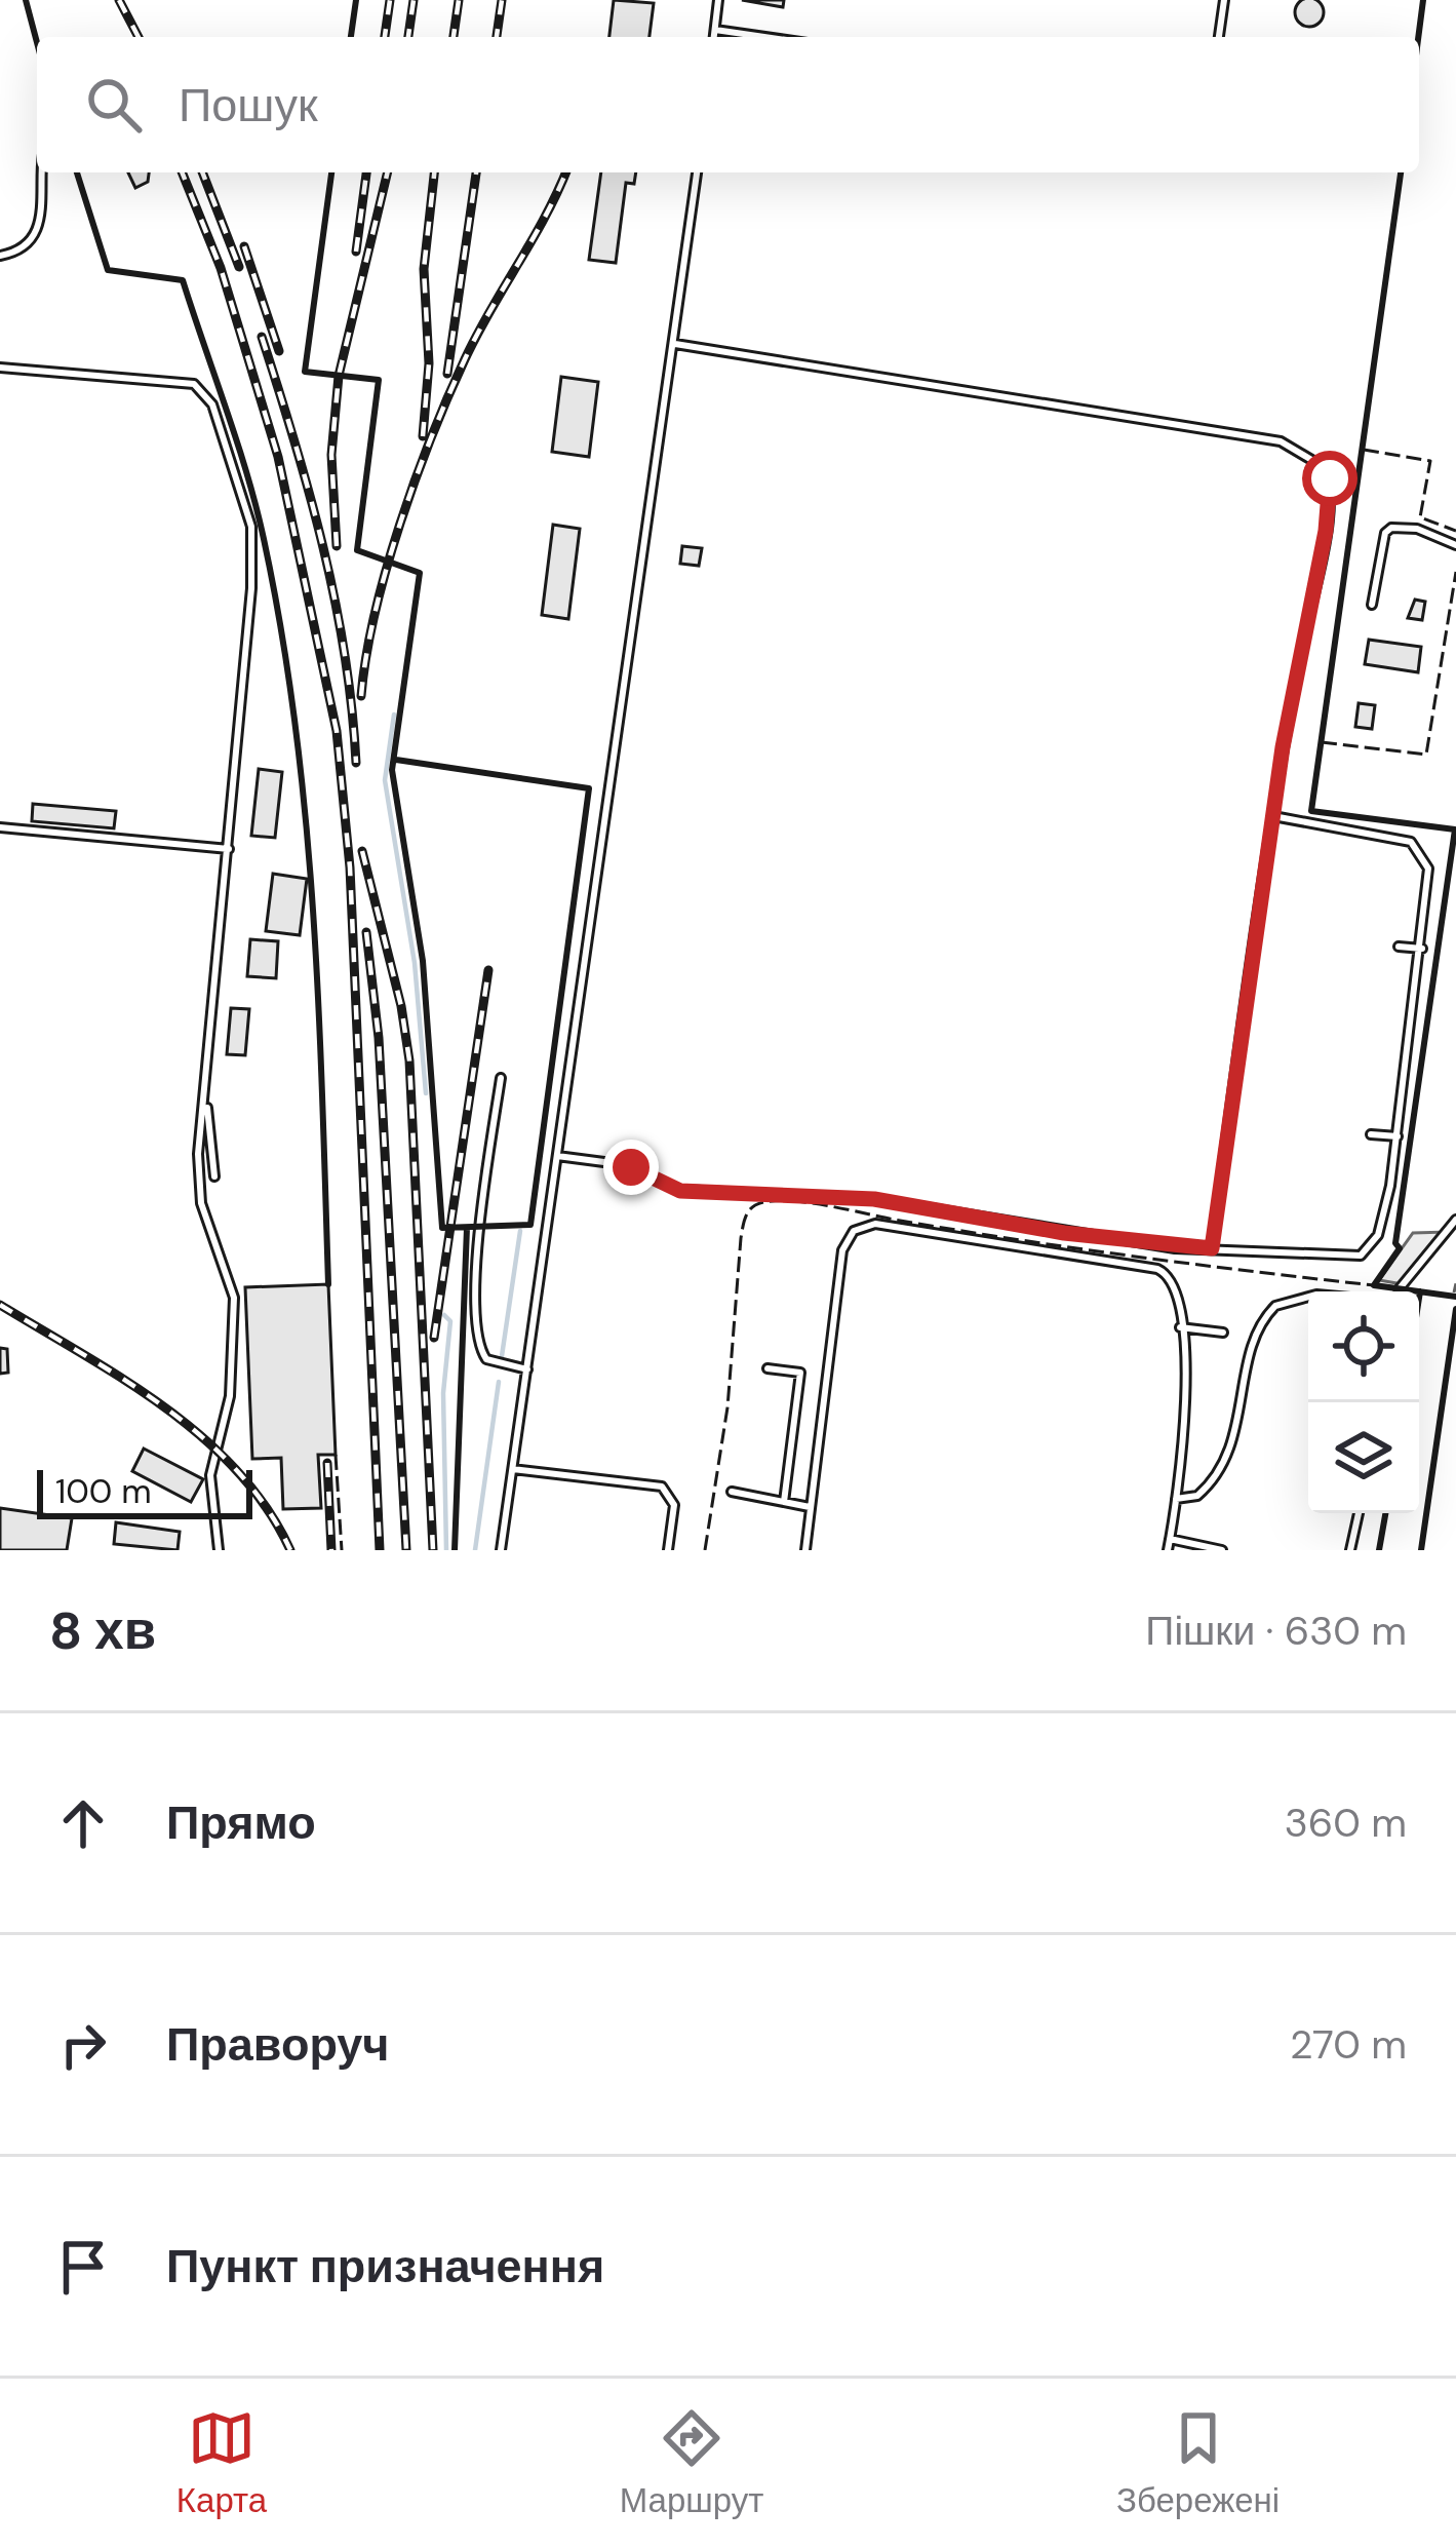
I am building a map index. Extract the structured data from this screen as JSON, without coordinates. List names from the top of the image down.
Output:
{
  "scale_bar": "100 m",
  "page": {
    "search": "Пошук",
    "scale": "100 m",
    "heading": ["8 хв", "Пішки · 630 m"],
    "list": [
      ["Прямо", "360 m"],
      ["Праворуч", "270 m"],
      "Пункт призначення"
    ],
    "nav": ["Карта", "Маршрут", "Збережені"]
  }
}
